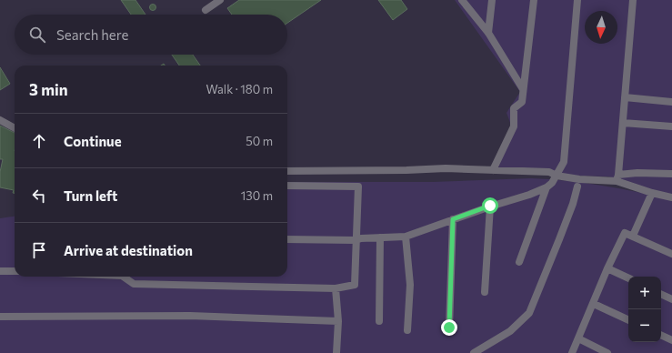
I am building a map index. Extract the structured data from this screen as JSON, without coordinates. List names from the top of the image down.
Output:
{
  "north": "bottom",
  "page": {
    "search": "Search here",
    "heading": ["3 min", "Walk · 180 m"],
    "list": [
      ["Continue", "50 m"],
      ["Turn left", "130 m"],
      "Arrive at destination"
    ],
    "map_buttons": ["+", "−"]
  }
}
